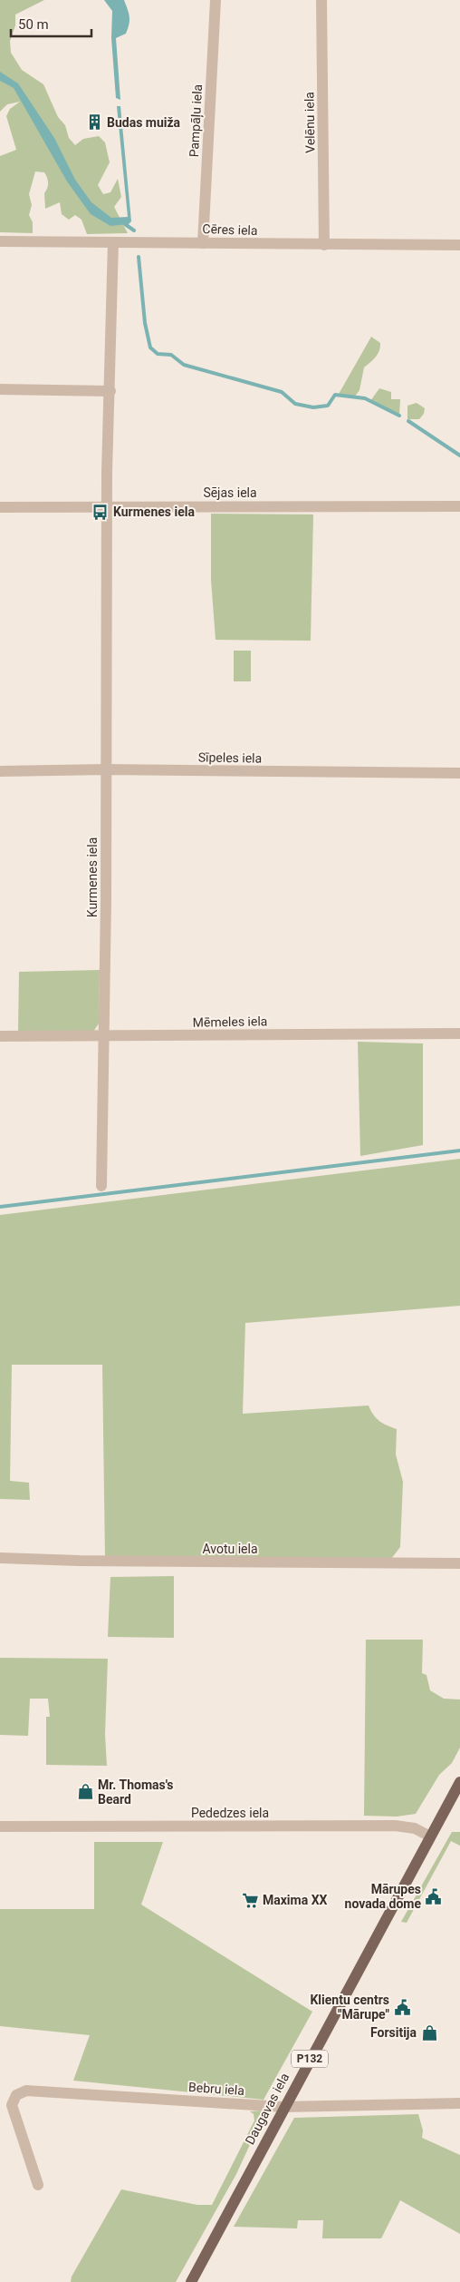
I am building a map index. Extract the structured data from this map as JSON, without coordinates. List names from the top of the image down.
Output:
{
  "streets": {
    "main road": ["P132", "Daugavas iela"],
    "street": [
      "Pampāļu iela",
      "Velēnu iela",
      "Cēres iela",
      "Sējas iela",
      "Sīpeles iela",
      "Kurmenes iela",
      "Mēmeles iela",
      "Avotu iela",
      "Pededzes iela",
      "Bebru iela"
    ]
  },
  "crossings": [
    ["Pampāļu iela", "Cēres iela"],
    ["Velēnu iela", "Cēres iela"],
    ["Cēres iela", "Kurmenes iela"],
    ["Sējas iela", "Kurmenes iela"],
    ["Sīpeles iela", "Kurmenes iela"],
    ["Kurmenes iela", "Mēmeles iela"],
    ["Pededzes iela", "Daugavas iela"],
    ["Bebru iela", "Daugavas iela"]
  ],
  "places": {
    "building": ["Budas muiža"],
    "bus stop": ["Kurmenes iela"],
    "shop": ["Mr. Thomas's Beard", "Forsitija"],
    "public building": ["Mārupes novada dome", "Klientu centrs \"Mārupe\""],
    "supermarket": ["Maxima XX"]
  },
  "scale_bar": "50 m"
}
